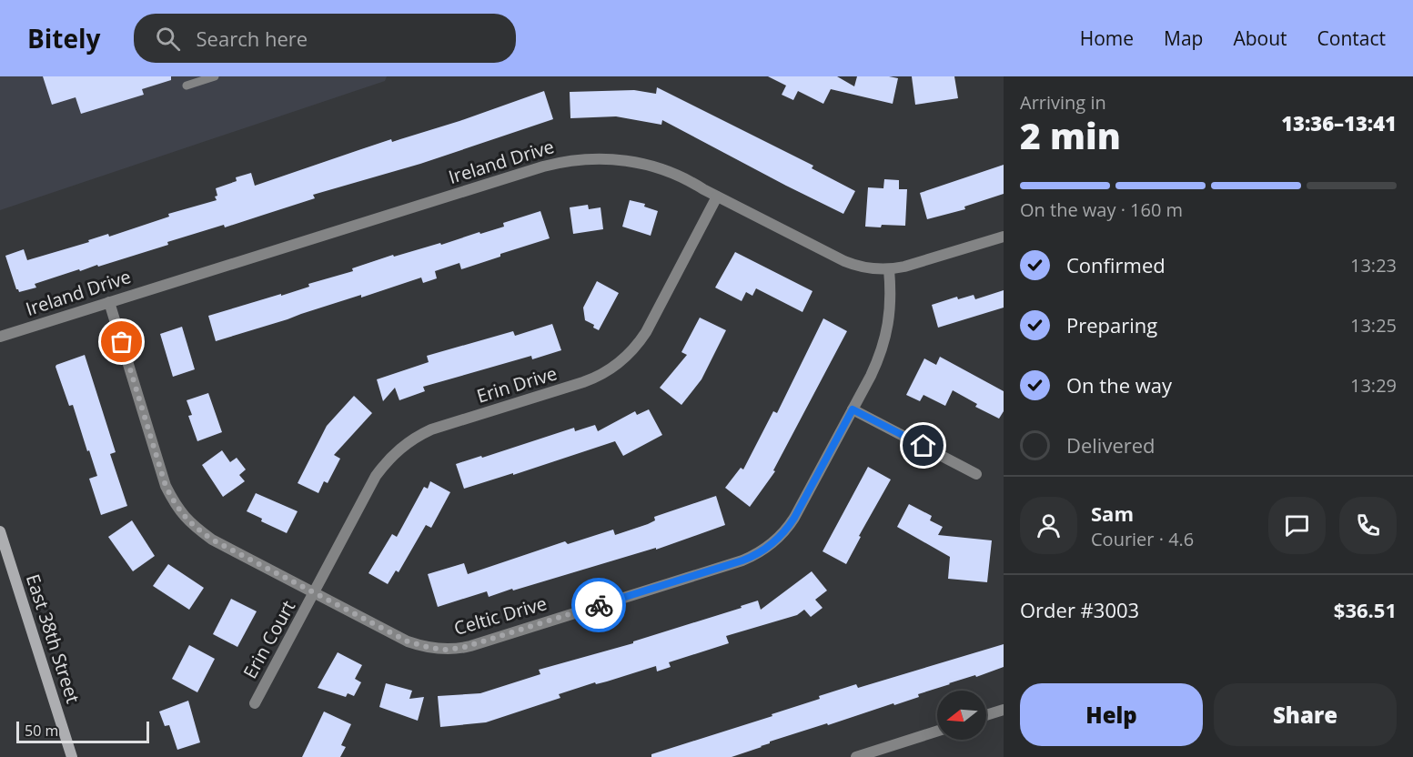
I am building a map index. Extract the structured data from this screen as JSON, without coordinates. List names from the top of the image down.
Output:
{
  "streets": {
    "main road": ["East 38th Street"],
    "street": [
      "Ireland Drive",
      "Erin Drive",
      "Celtic Drive",
      "Erin Court"
    ]
  },
  "crossings": [
    ["Ireland Drive", "Erin Drive"],
    ["Ireland Drive", "Celtic Drive"],
    ["Erin Drive", "Celtic Drive"],
    ["Erin Drive", "Erin Court"],
    ["Celtic Drive", "Erin Court"]
  ],
  "scale_bar": "50 m",
  "north": "left",
  "page": {
    "header": "Bitely",
    "search": "Search here",
    "nav": [
      "Home",
      "Map",
      "About",
      "Contact"
    ],
    "heading": ["2 min", "Arriving in", "13:36–13:41"],
    "panel": [
      "Sam",
      "Courier · 4.6",
      "Order #3003",
      "$36.51"
    ],
    "bar": "On the way · 160 m",
    "list": [
      ["Confirmed", "13:23"],
      ["Preparing", "13:25"],
      ["On the way", "13:29"],
      "Delivered"
    ],
    "buttons": ["Help", "Share"],
    "scale": "50 m"
  }
}
